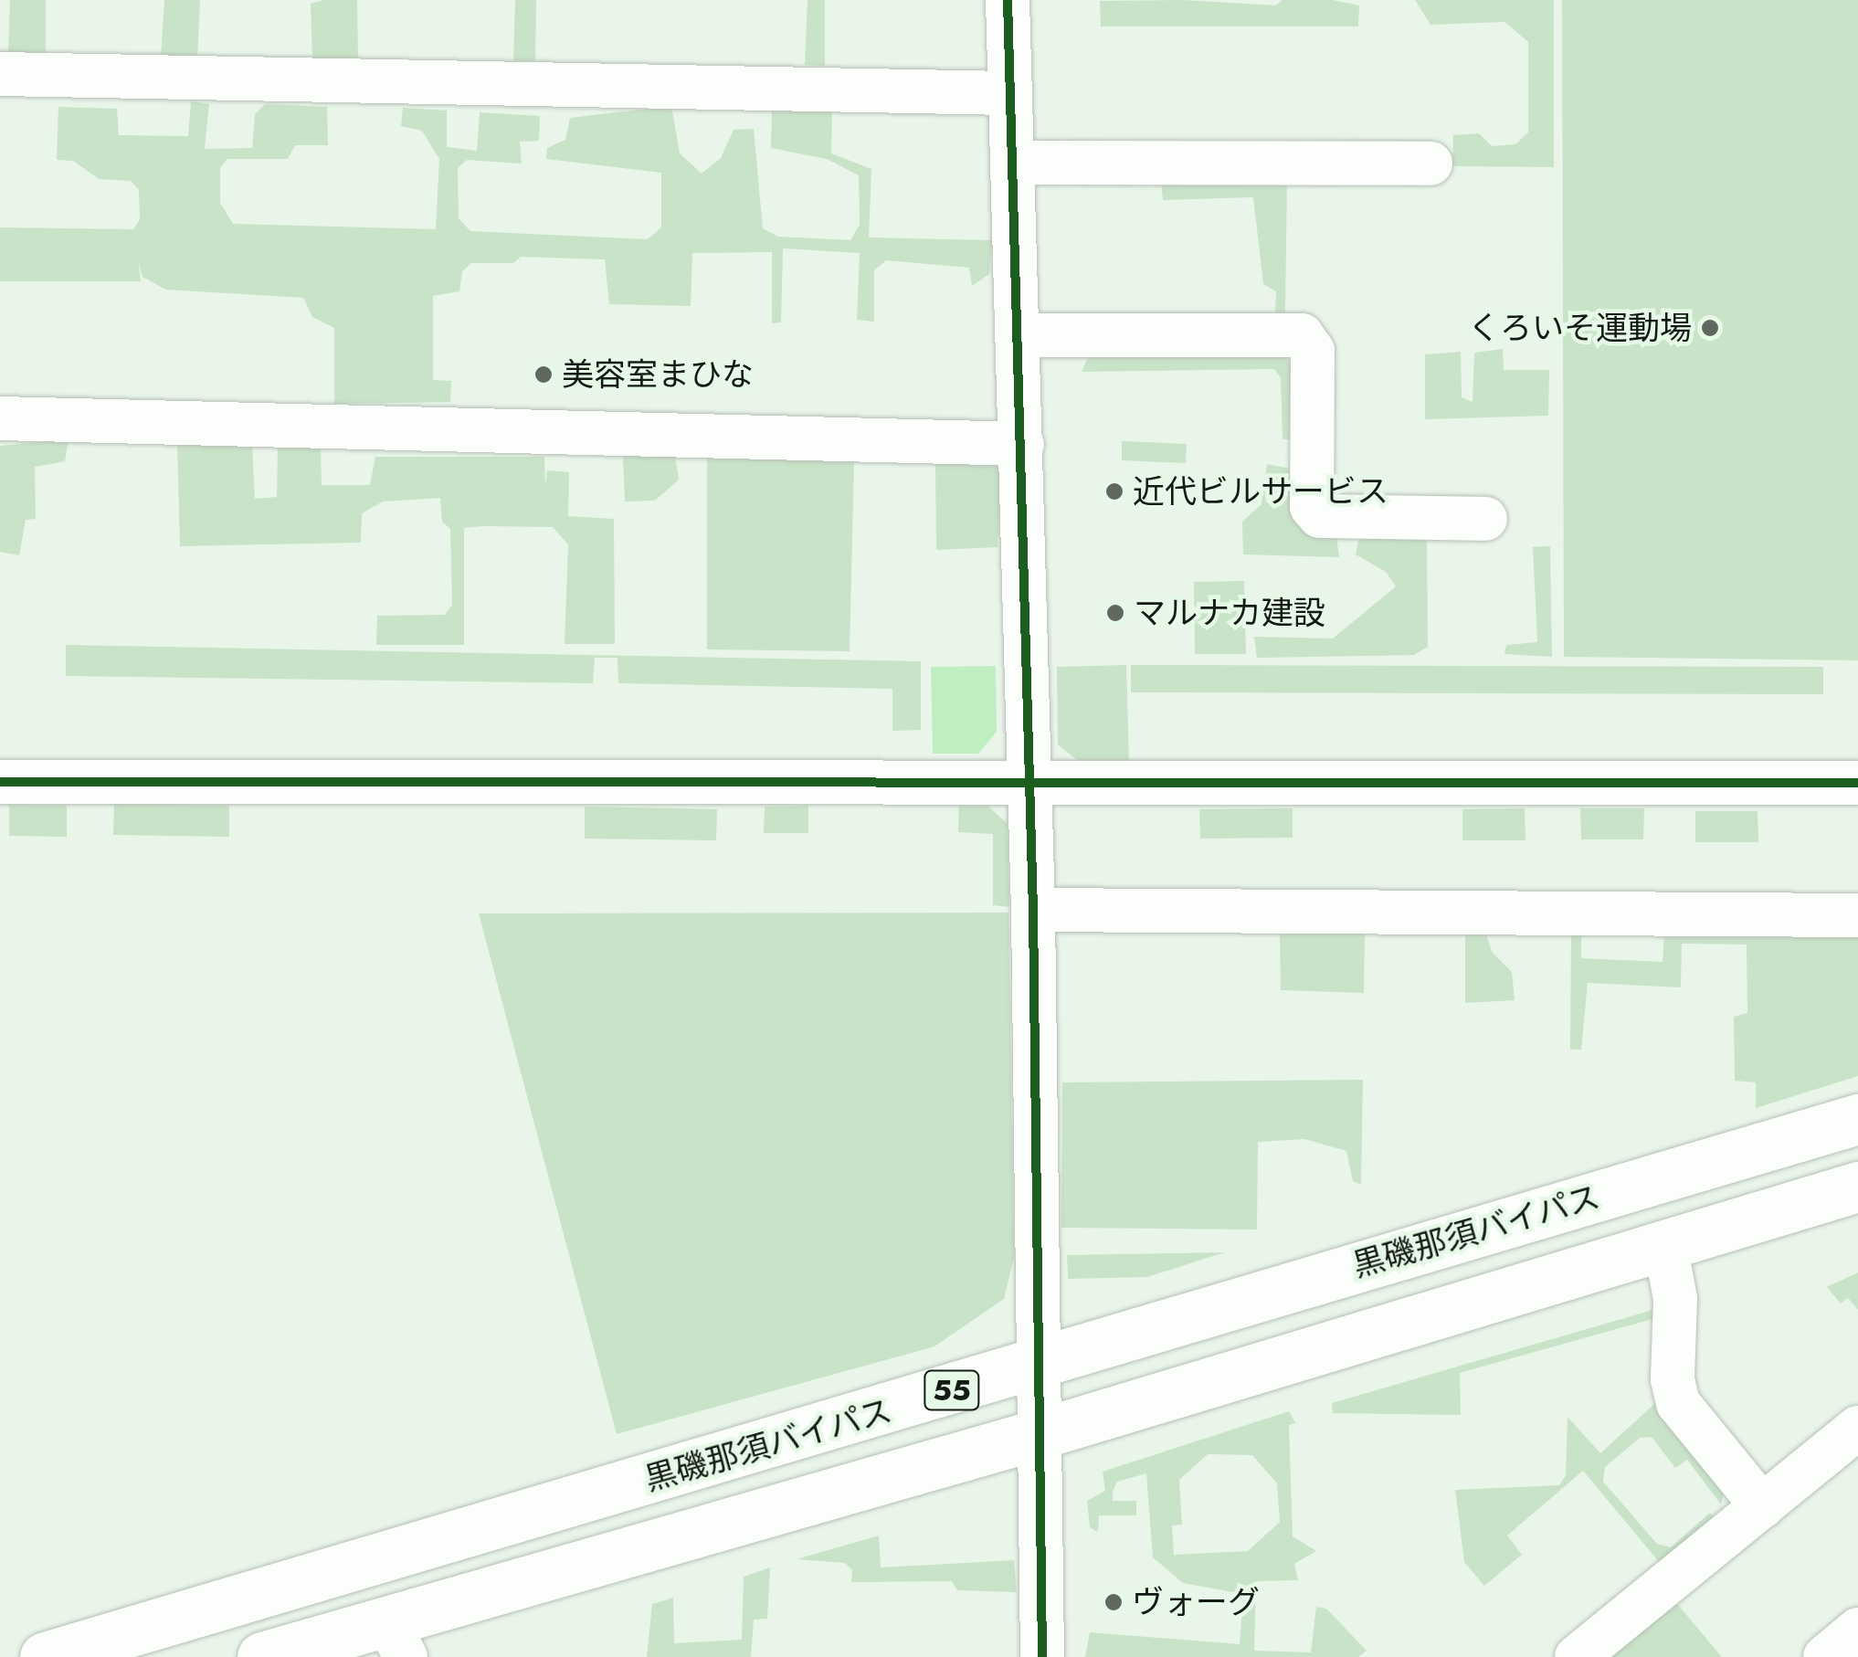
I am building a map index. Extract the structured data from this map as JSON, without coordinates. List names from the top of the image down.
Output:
{
  "streets": {
    "main road": ["黒磯那須バイパス", "55"]
  },
  "places": [
    "くろいそ運動場",
    "美容室まひな",
    "近代ビルサービス",
    "マルナカ建設",
    "ヴォーグ"
  ]
}
